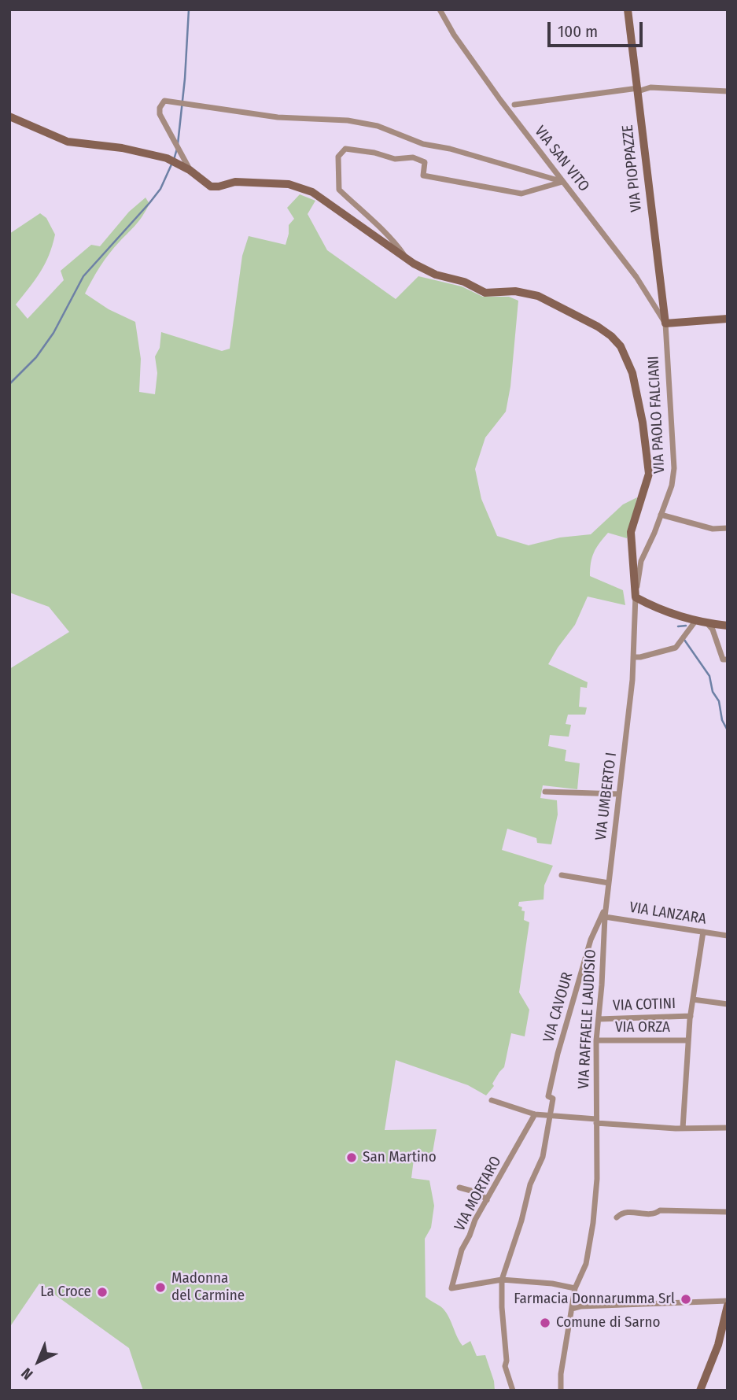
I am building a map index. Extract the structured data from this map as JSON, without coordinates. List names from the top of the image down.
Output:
{
  "streets": {
    "street": [
      "VIA SAN VITO",
      "VIA PIOPPAZZE",
      "VIA PAOLO FALCIANI",
      "VIA UMBERTO I",
      "VIA LANZARA",
      "VIA COTINI",
      "VIA CAVOUR",
      "VIA RAFFAELE LAUDISIO",
      "VIA ORZA",
      "VIA MORTARO"
    ]
  },
  "crossings": [
    ["VIA SAN VITO", "VIA PIOPPAZZE"],
    ["VIA SAN VITO", "VIA PAOLO FALCIANI"],
    ["VIA PIOPPAZZE", "VIA PAOLO FALCIANI"],
    ["VIA PAOLO FALCIANI", "VIA UMBERTO I"],
    ["VIA UMBERTO I", "VIA LANZARA"],
    ["VIA UMBERTO I", "VIA CAVOUR"],
    ["VIA UMBERTO I", "VIA RAFFAELE LAUDISIO"],
    ["VIA LANZARA", "VIA RAFFAELE LAUDISIO"],
    ["VIA COTINI", "VIA RAFFAELE LAUDISIO"],
    ["VIA CAVOUR", "VIA MORTARO"],
    ["VIA RAFFAELE LAUDISIO", "VIA ORZA"]
  ],
  "places": [
    "San Martino",
    "Madonna del Carmine",
    "La Croce",
    "Farmacia Donnarumma Srl",
    "Comune di Sarno"
  ],
  "scale_bar": "100 m",
  "north": "bottom left"
}
